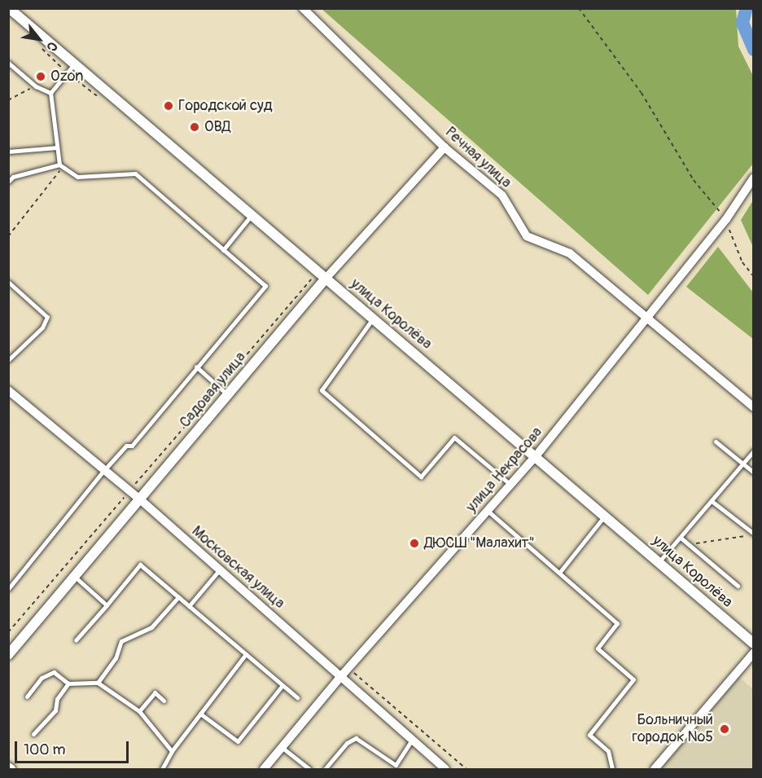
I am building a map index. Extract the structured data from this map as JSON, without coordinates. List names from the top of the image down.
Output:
{
  "streets": {
    "street": [
      "Речная улица",
      "улица Королёва",
      "Садовая улица",
      "улица Некрасова",
      "Московская улица"
    ]
  },
  "crossings": [
    ["Речная улица", "Садовая улица"],
    ["Речная улица", "улица Некрасова"],
    ["улица Королёва", "Садовая улица"],
    ["улица Королёва", "улица Некрасова"],
    ["Садовая улица", "Московская улица"],
    ["улица Некрасова", "Московская улица"]
  ],
  "places": [
    "Ozon",
    "Городской суд",
    "ОВД",
    "ДЮСШ \"Малахит\"",
    "Больничный городок №5"
  ],
  "scale_bar": "100 m",
  "north": "bottom right"
}
